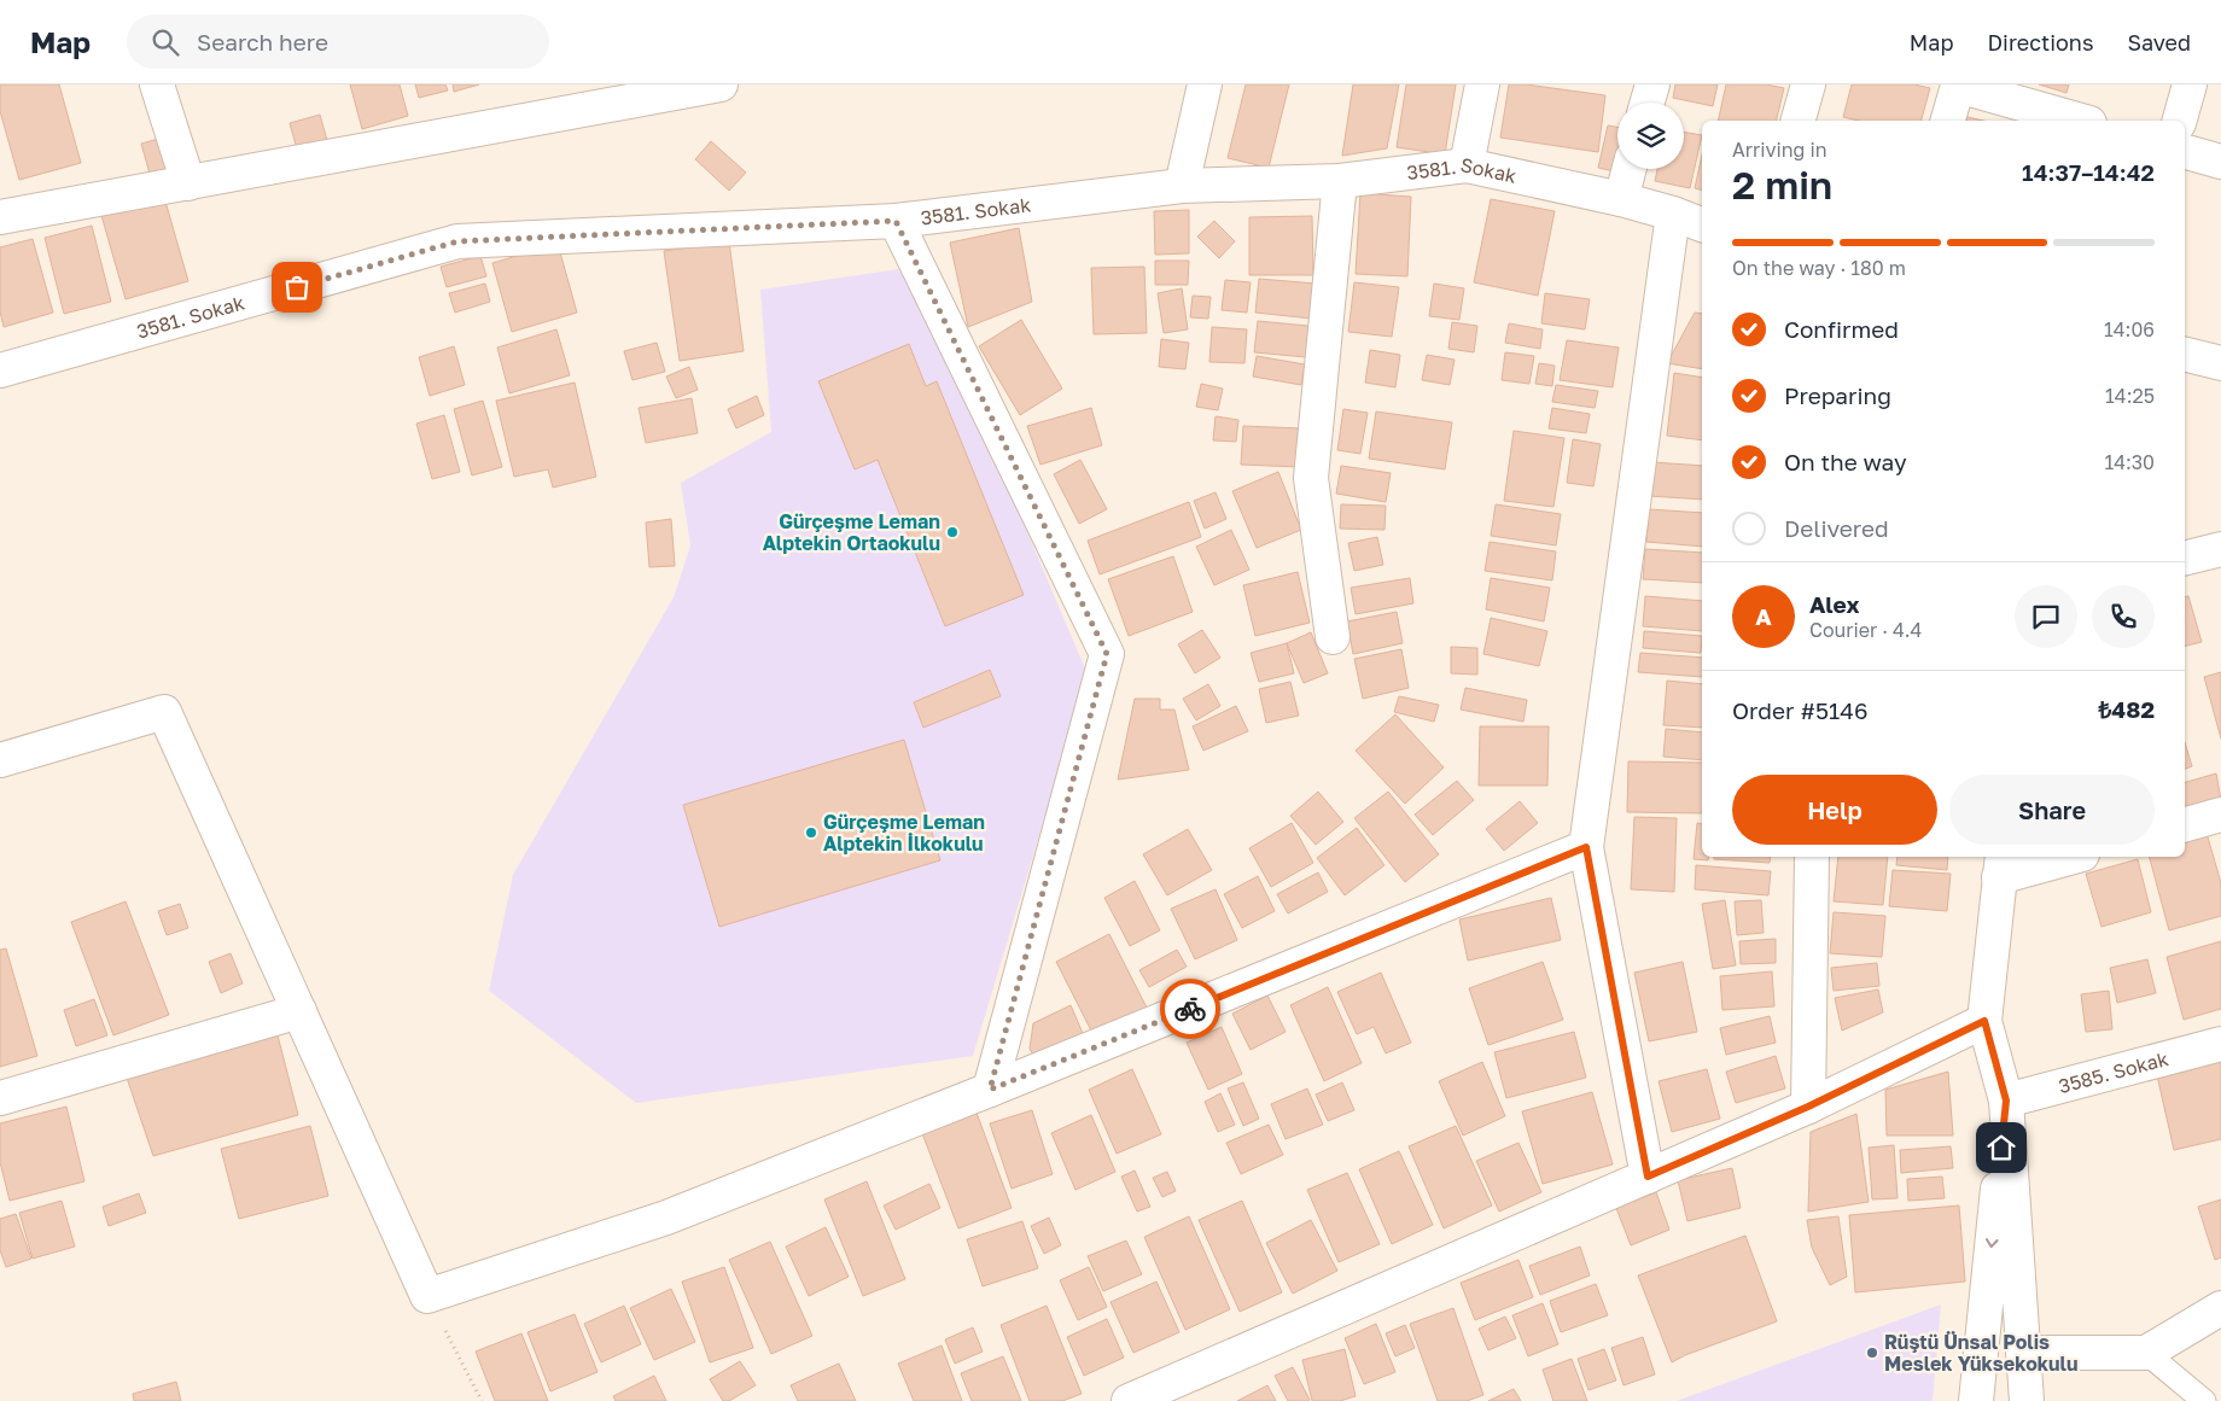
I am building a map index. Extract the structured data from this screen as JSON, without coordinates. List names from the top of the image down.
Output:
{
  "streets": {
    "street": ["3581. Sokak", "3585. Sokak"]
  },
  "places": ["Gürçeşme Leman Alptekin Ortaokulu", "Gürçeşme Leman Alptekin İlkokulu", "Rüştü Ünsal Polis Meslek Yüksekokulu"],
  "page": {
    "header": "Map",
    "search": "Search here",
    "nav": ["Map", "Directions", "Saved"],
    "heading": ["2 min", "Arriving in", "14:37–14:42"],
    "panel": [
      "Alex",
      "Courier · 4.4",
      "Order #5146",
      "₺482"
    ],
    "bar": "On the way · 180 m",
    "list": [
      ["Confirmed", "14:06"],
      ["Preparing", "14:25"],
      ["On the way", "14:30"],
      "Delivered"
    ],
    "round": "A",
    "buttons": ["Help", "Share"]
  }
}
